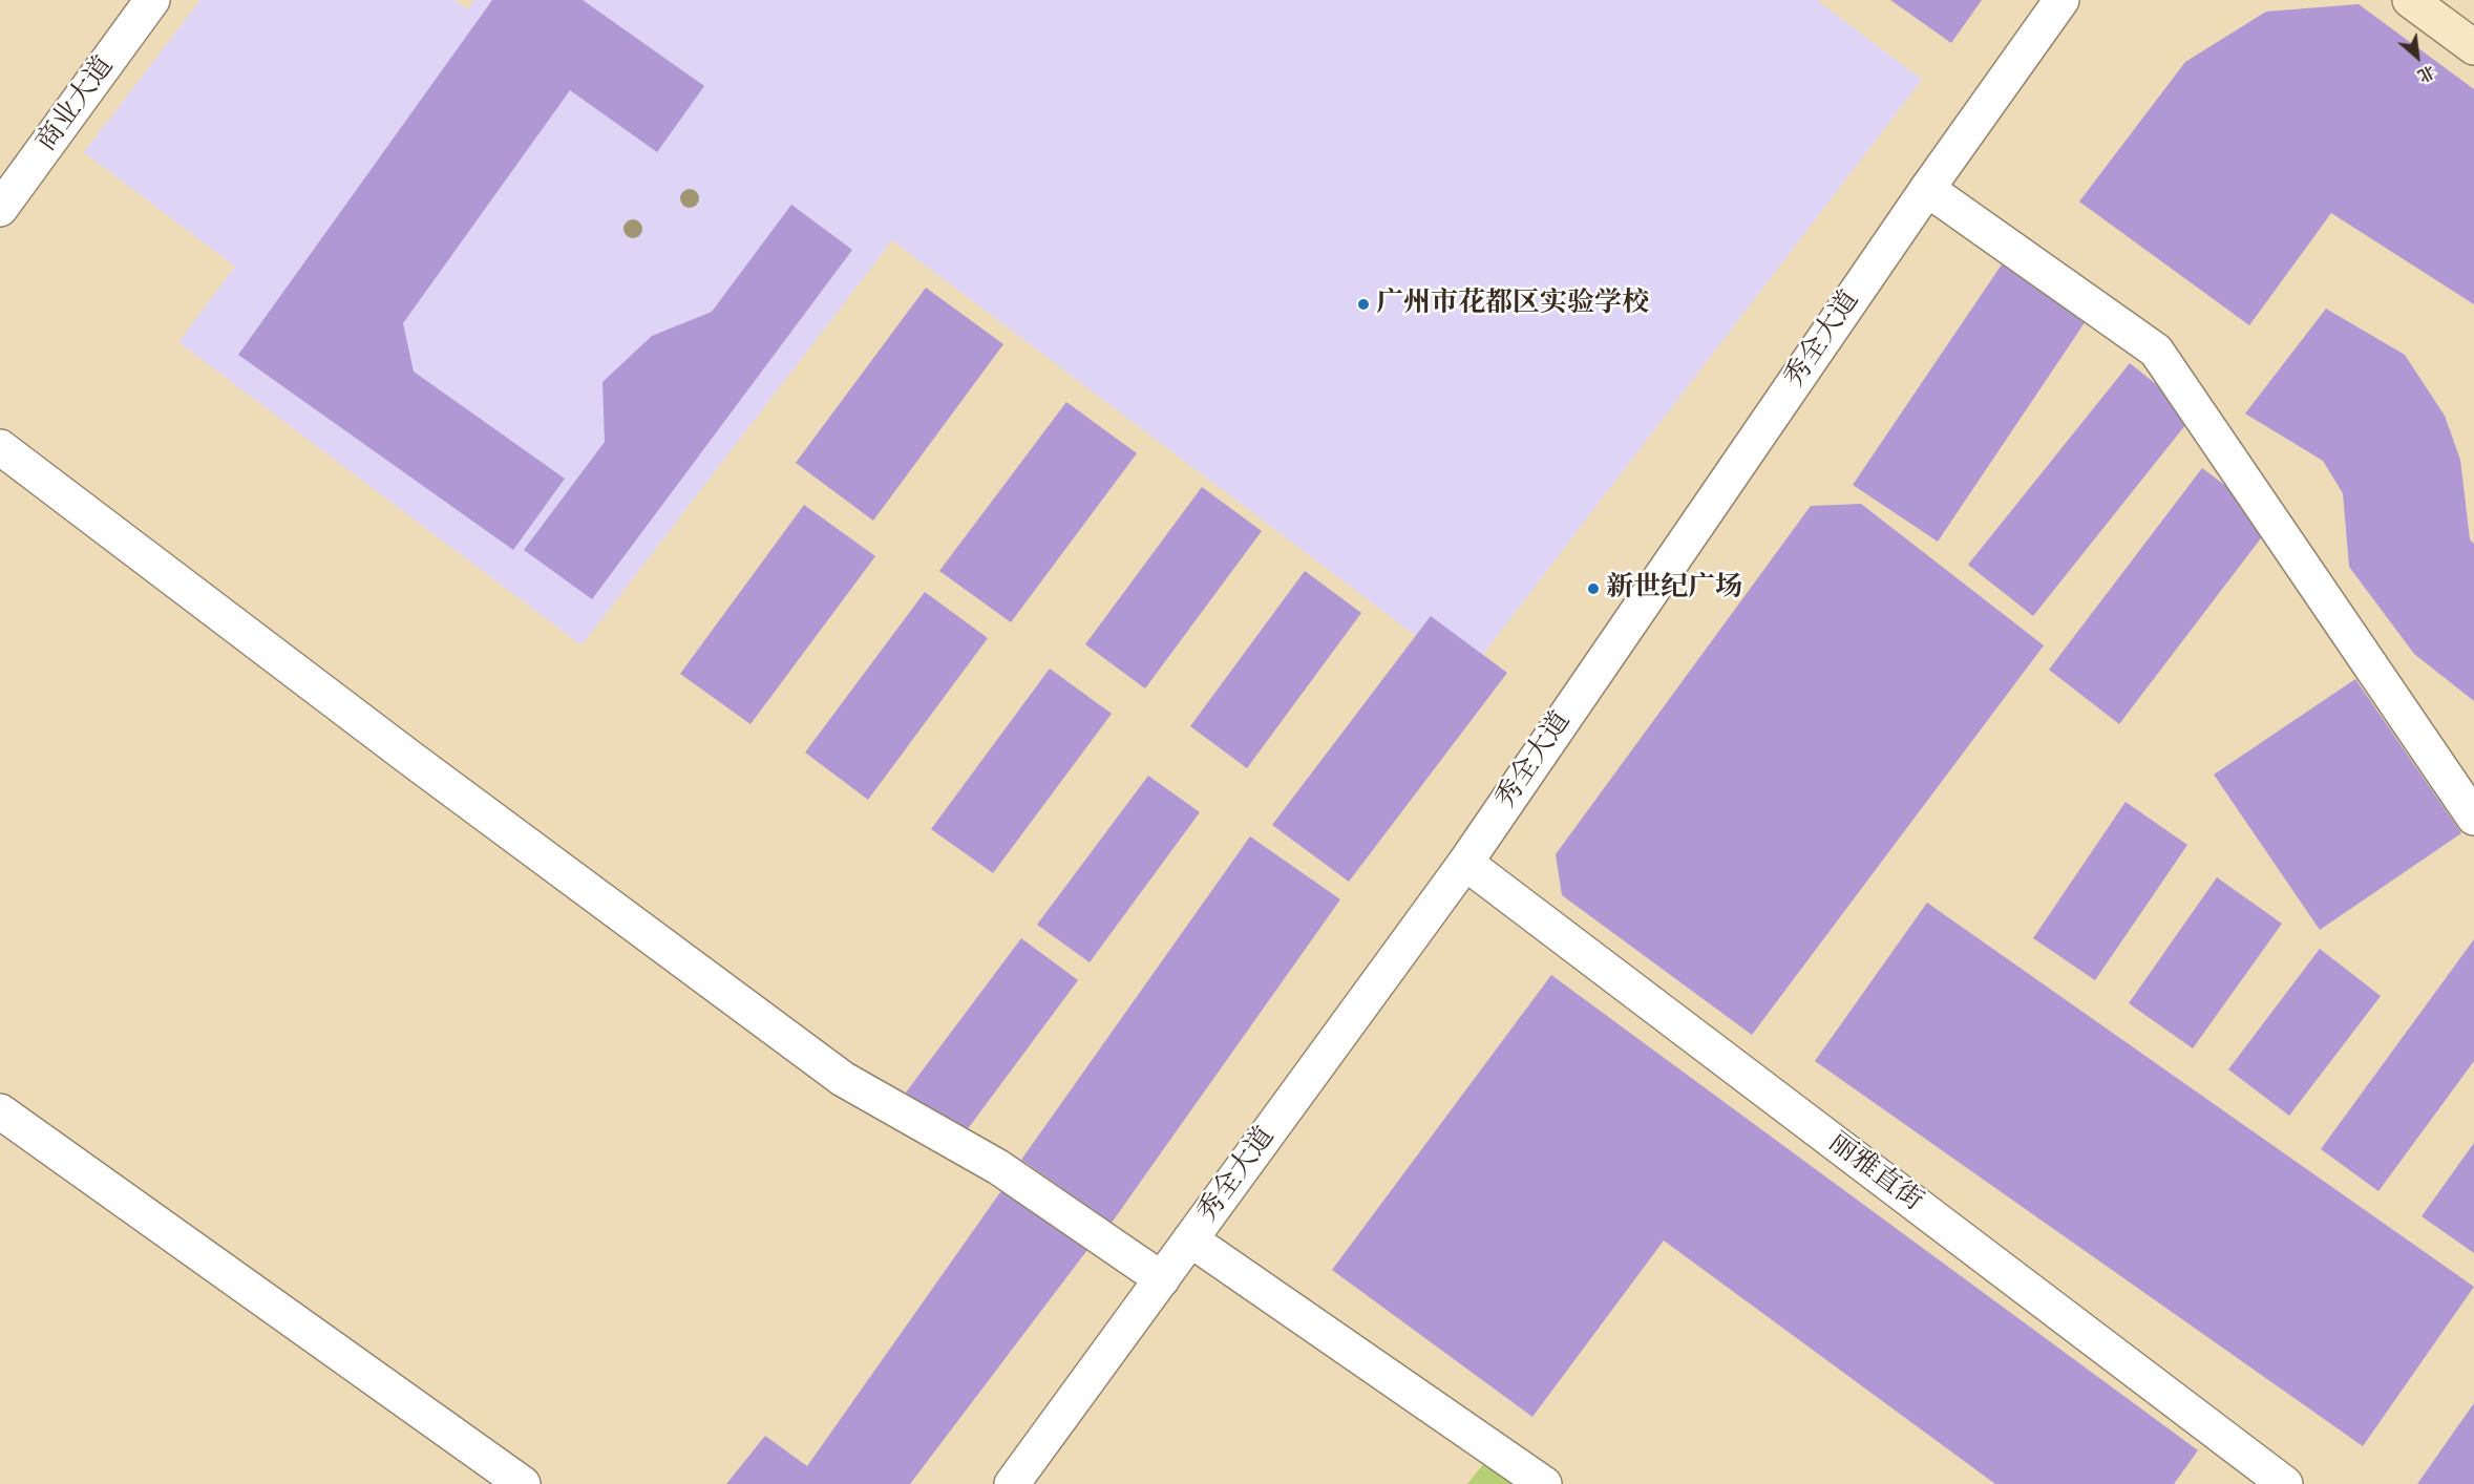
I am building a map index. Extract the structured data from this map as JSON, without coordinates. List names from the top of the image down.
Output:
{
  "streets": {
    "street": ["商业大道", "秀全大道", "丽雅直街"]
  },
  "crossings": [
    ["秀全大道", "丽雅直街"]
  ],
  "places": ["广州市花都区实验学校", "新世纪广场"],
  "north": "bottom right"
}
